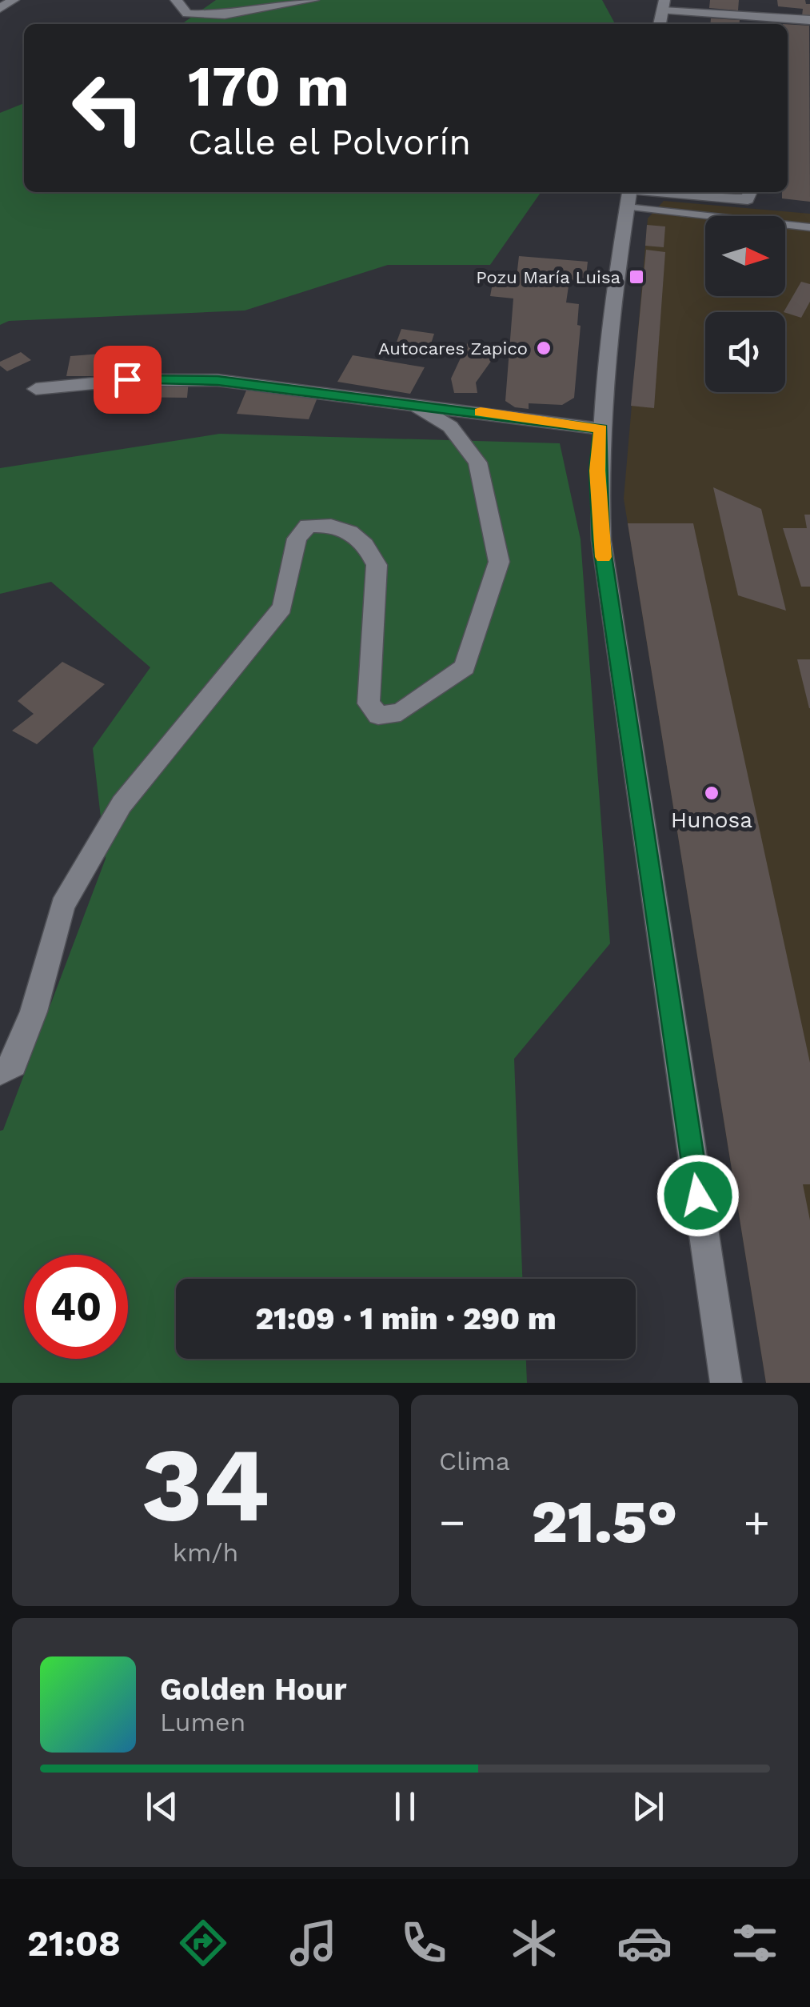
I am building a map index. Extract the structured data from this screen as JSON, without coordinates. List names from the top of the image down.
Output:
{
  "places": {
    "transit": ["Pozu María Luisa"],
    "other": ["Autocares Zapico", "Hunosa"]
  },
  "north": "right",
  "page": {
    "turn": ["170 m", "Calle el Polvorín"],
    "limit": "40",
    "trip": "21:09 · 1 min · 290 m",
    "tile": [
      ["34", "km/h"],
      "Clima"
    ],
    "heat": ["−", "21.5°", "+"],
    "song": ["Golden Hour", "Lumen"],
    "tabs": "21:08"
  }
}
